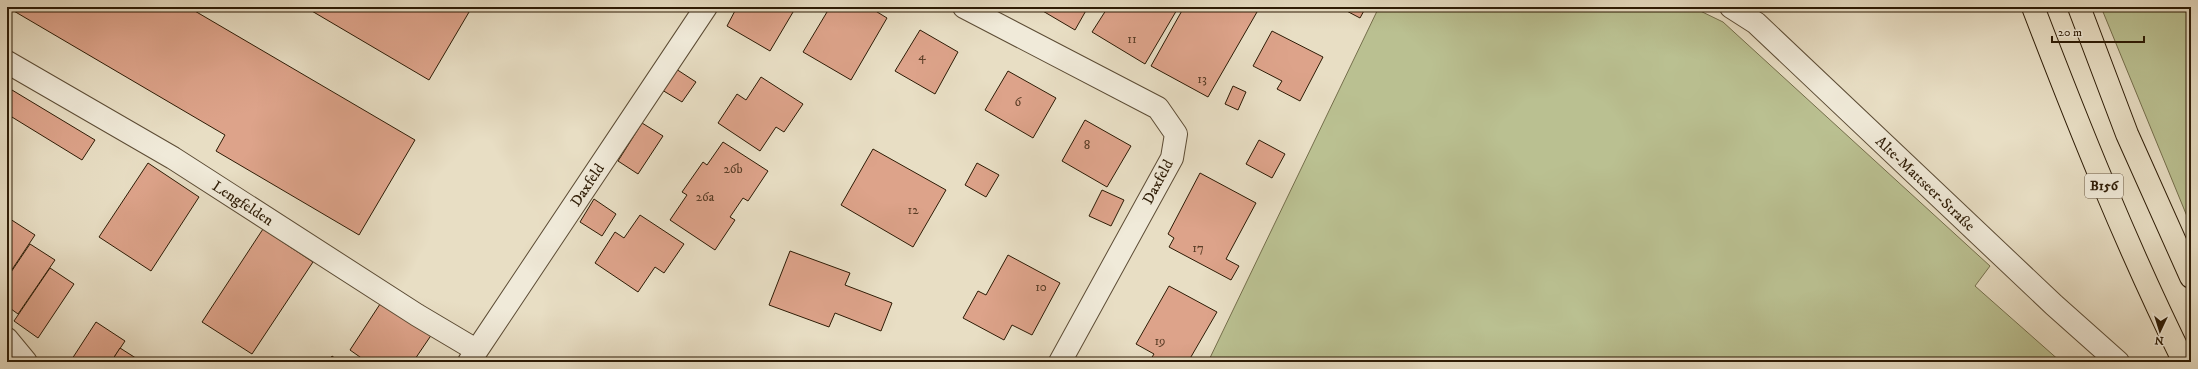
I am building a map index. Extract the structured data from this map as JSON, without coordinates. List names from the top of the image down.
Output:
{
  "streets": {
    "main road": ["B156"],
    "street": ["Daxfeld", "Alte-Mattseer-Straße", "Lengfelden"]
  },
  "crossings": [
    ["Daxfeld", "Lengfelden"]
  ],
  "house_numbers": [
    "11",
    "4",
    "13",
    "6",
    "8",
    "26b",
    "26a",
    "12",
    "17",
    "10",
    "19"
  ],
  "scale_bar": "20 m",
  "north": "bottom"
}
